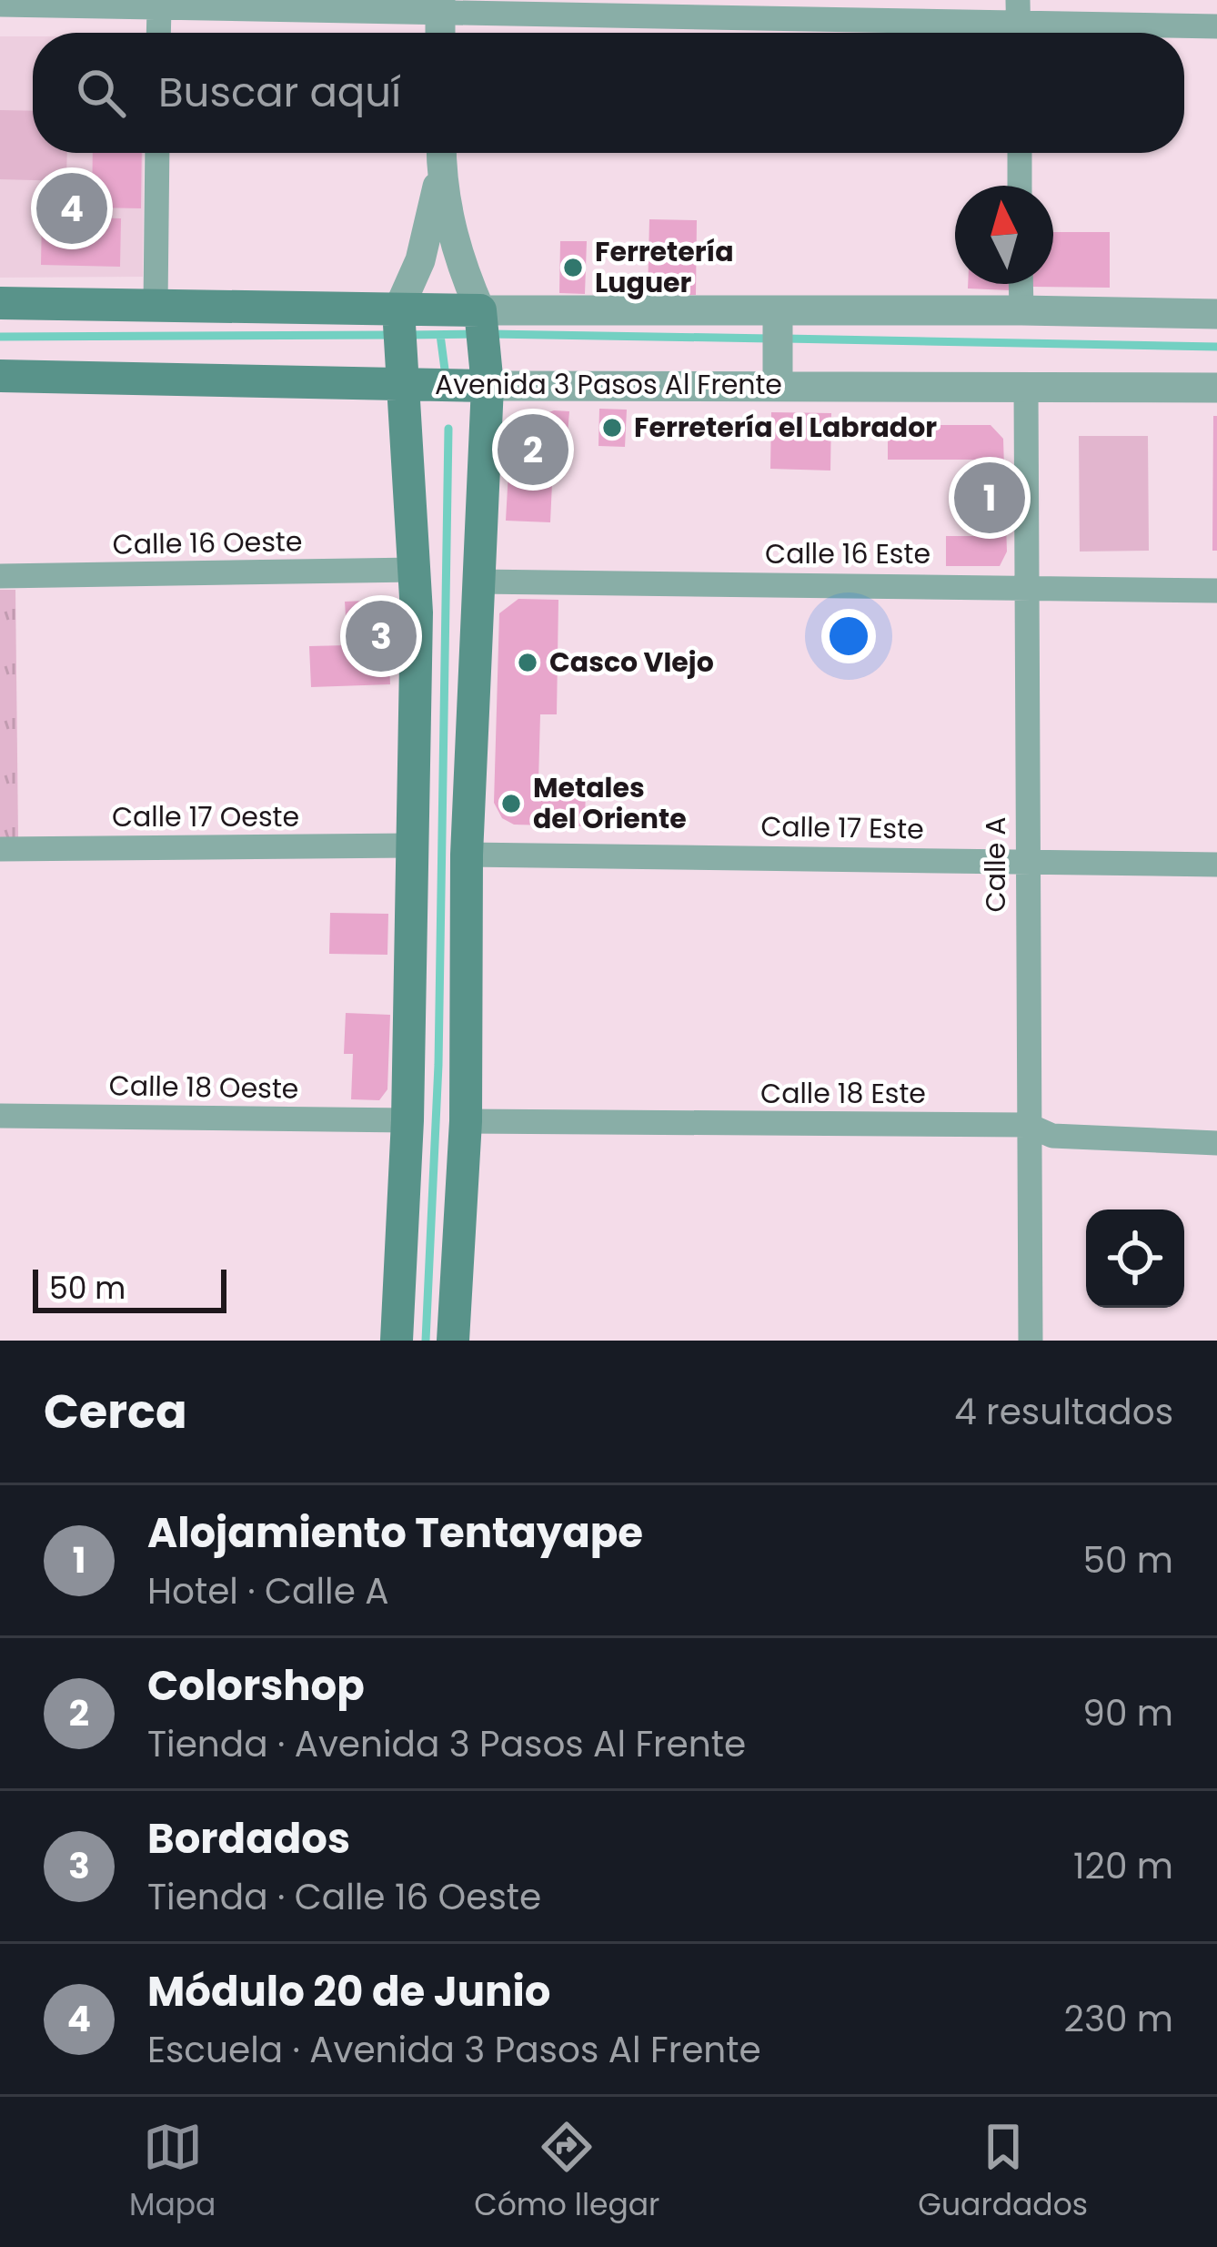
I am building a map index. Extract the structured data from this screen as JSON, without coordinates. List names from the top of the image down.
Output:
{
  "streets": {
    "main road": ["Avenida 3 Pasos Al Frente"],
    "street": [
      "Calle 16 Oeste",
      "Calle 16 Este",
      "Calle 17 Oeste",
      "Calle 17 Este",
      "Calle A",
      "Calle 18 Oeste",
      "Calle 18 Este"
    ]
  },
  "crossings": [
    ["Avenida 3 Pasos Al Frente", "Calle A"],
    ["Calle 16 Este", "Calle A"],
    ["Calle 17 Este", "Calle A"],
    ["Calle A", "Calle 18 Este"]
  ],
  "places": [
    "Ferretería Luguer",
    "Ferretería el Labrador",
    "Casco VIejo",
    "Metales del Oriente"
  ],
  "scale_bar": "50 m",
  "north": "top",
  "page": {
    "search": "Buscar aquí",
    "pins": [
      "4",
      "2",
      "1",
      "3"
    ],
    "scale": "50 m",
    "heading": ["Cerca", "4 resultados"],
    "list": [
      {
        "mark": "1",
        "name": "Alojamiento Tentayape",
        "note": "Hotel · Calle A",
        "value": "50 m"
      },
      {
        "mark": "2",
        "name": "Colorshop",
        "note": "Tienda · Avenida 3 Pasos Al Frente",
        "value": "90 m"
      },
      {
        "mark": "3",
        "name": "Bordados",
        "note": "Tienda · Calle 16 Oeste",
        "value": "120 m"
      },
      {
        "mark": "4",
        "name": "Módulo 20 de Junio",
        "note": "Escuela · Avenida 3 Pasos Al Frente",
        "value": "230 m"
      }
    ],
    "nav": ["Mapa", "Cómo llegar", "Guardados"]
  }
}
